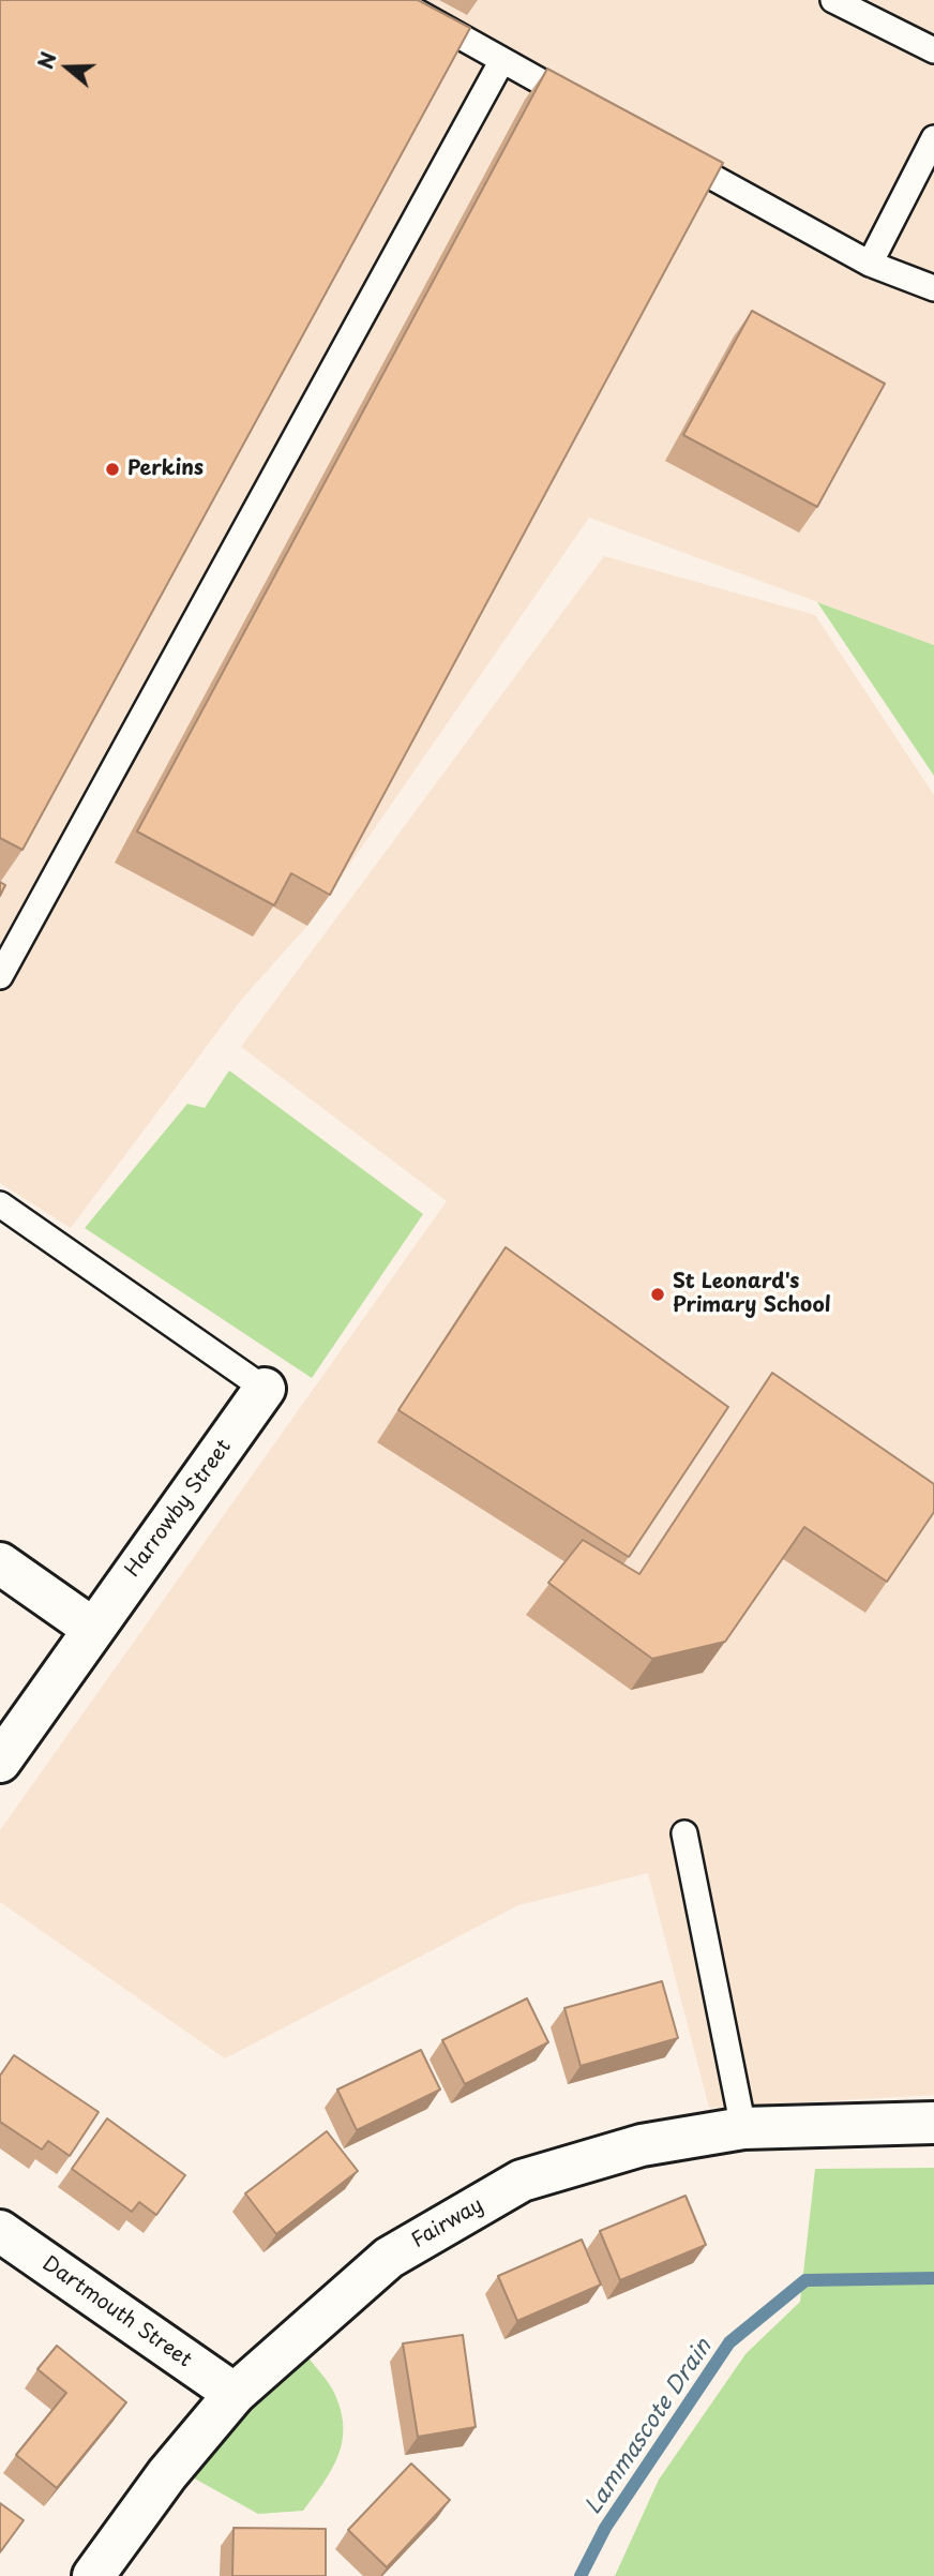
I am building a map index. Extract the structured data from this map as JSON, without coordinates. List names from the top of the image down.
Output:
{
  "streets": {
    "street": ["Harrowby Street", "Fairway", "Dartmouth Street"]
  },
  "crossings": [
    ["Fairway", "Dartmouth Street"]
  ],
  "water": ["Lammascote Drain"],
  "places": ["Perkins", "St Leonard's Primary School"],
  "north": "left"
}
